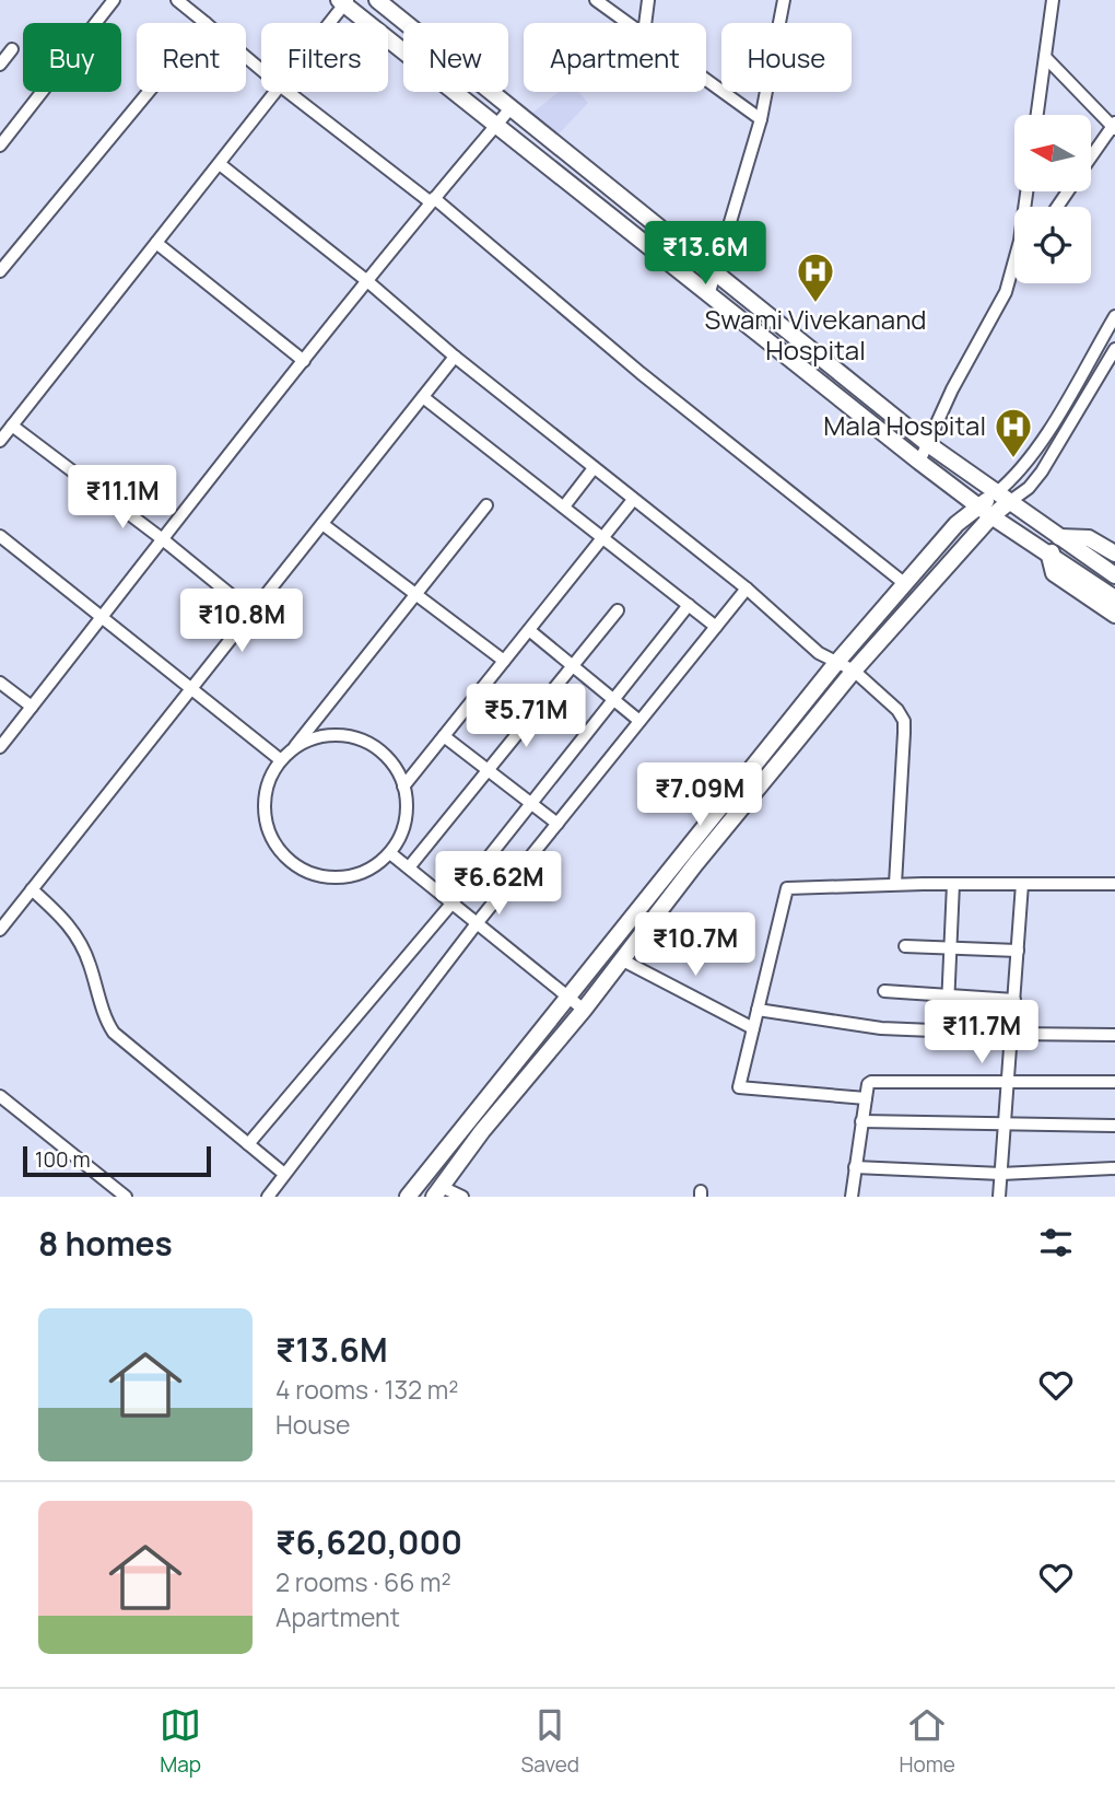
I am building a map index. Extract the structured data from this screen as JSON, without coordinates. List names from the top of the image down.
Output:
{
  "places": {
    "hospital": ["Swami Vivekanand Hospital", "Mala Hospital"]
  },
  "scale_bar": "100 m",
  "north": "left",
  "page": {
    "chip": [
      "Buy",
      "Rent",
      "Filters",
      "New",
      "Apartment",
      "House"
    ],
    "price": [
      "₹13.6M",
      "₹11.1M",
      "₹10.8M",
      "₹5.71M",
      "₹7.09M",
      "₹6.62M",
      "₹10.7M",
      "₹11.7M"
    ],
    "scale": "100 m",
    "heading": "8 homes",
    "list": [
      {
        "name": "₹13.6M",
        "note": "4 rooms · 132 m² · House"
      },
      {
        "name": "₹6,620,000",
        "note": "2 rooms · 66 m² · Apartment"
      }
    ],
    "tabs": ["Map", "Saved", "Home"]
  }
}
